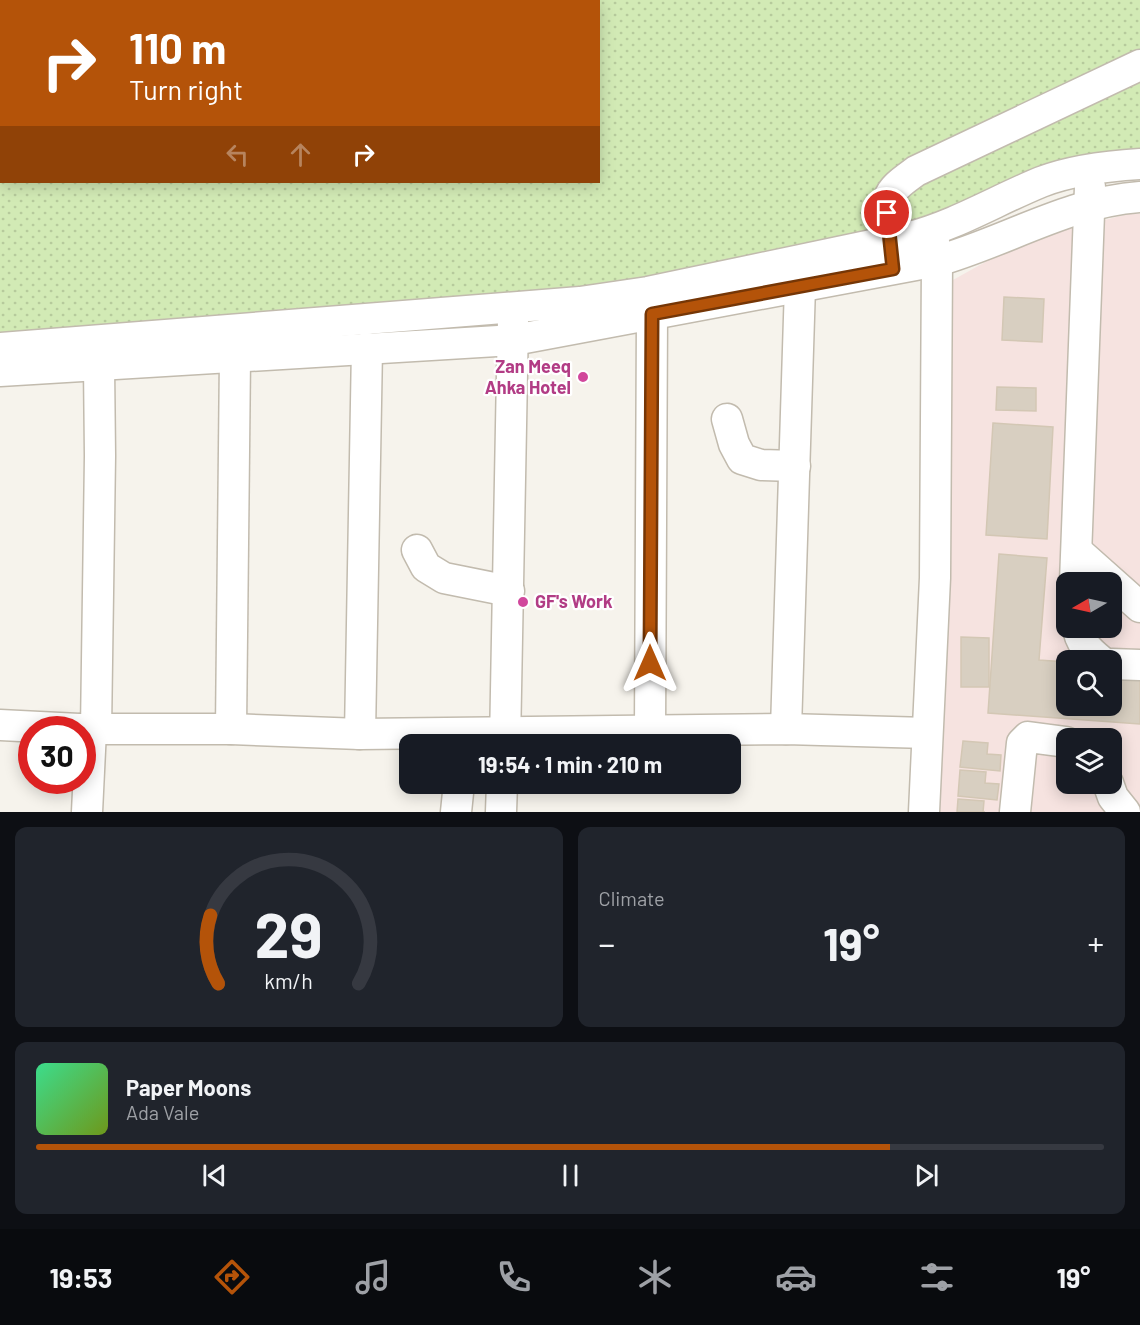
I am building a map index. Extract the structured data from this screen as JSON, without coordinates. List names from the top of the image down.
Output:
{
  "places": ["Zan Meeq Ahka Hotel", "GF's Work"],
  "north": "left",
  "page": {
    "turn": ["110 m", "Turn right"],
    "limit": "30",
    "trip": "19:54 · 1 min · 210 m",
    "tile": "Climate",
    "heat": ["−", "19°", "+"],
    "song": ["Paper Moons", "Ada Vale"],
    "tabs": ["19:53", "19°"],
    "gauge": ["29", "km/h"]
  }
}
